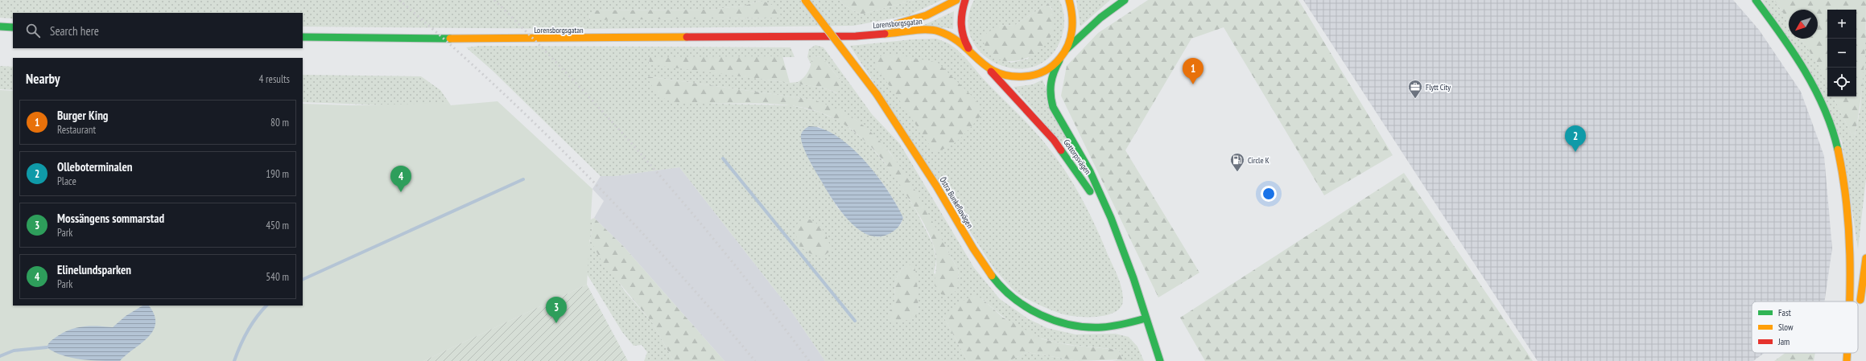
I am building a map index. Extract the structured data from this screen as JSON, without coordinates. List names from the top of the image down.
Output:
{
  "streets": {
    "main road": ["Lorensborgsgatan", "Gottorpsvägen", "Östra Bunkeflovägen"]
  },
  "crossings": [
    ["Lorensborgsgatan", "Gottorpsvägen"],
    ["Gottorpsvägen", "Östra Bunkeflovägen"]
  ],
  "places": {
    "office": ["Flytt City"],
    "fuel station": ["Circle K"]
  },
  "legend": ["Fast", "Slow", "Jam"],
  "north": "bottom left",
  "page": {
    "map_buttons": ["+", "−"],
    "search": "Search here",
    "pins": [
      "1",
      "2",
      "4",
      "3"
    ],
    "heading": ["Nearby", "4 results"],
    "list": [
      {
        "mark": "1",
        "name": "Burger King",
        "note": "Restaurant",
        "value": "80 m"
      },
      {
        "mark": "2",
        "name": "Olleboterminalen",
        "note": "Place",
        "value": "190 m"
      },
      {
        "mark": "3",
        "name": "Mossängens sommarstad",
        "note": "Park",
        "value": "450 m"
      },
      {
        "mark": "4",
        "name": "Elinelundsparken",
        "note": "Park",
        "value": "540 m"
      }
    ]
  }
}
